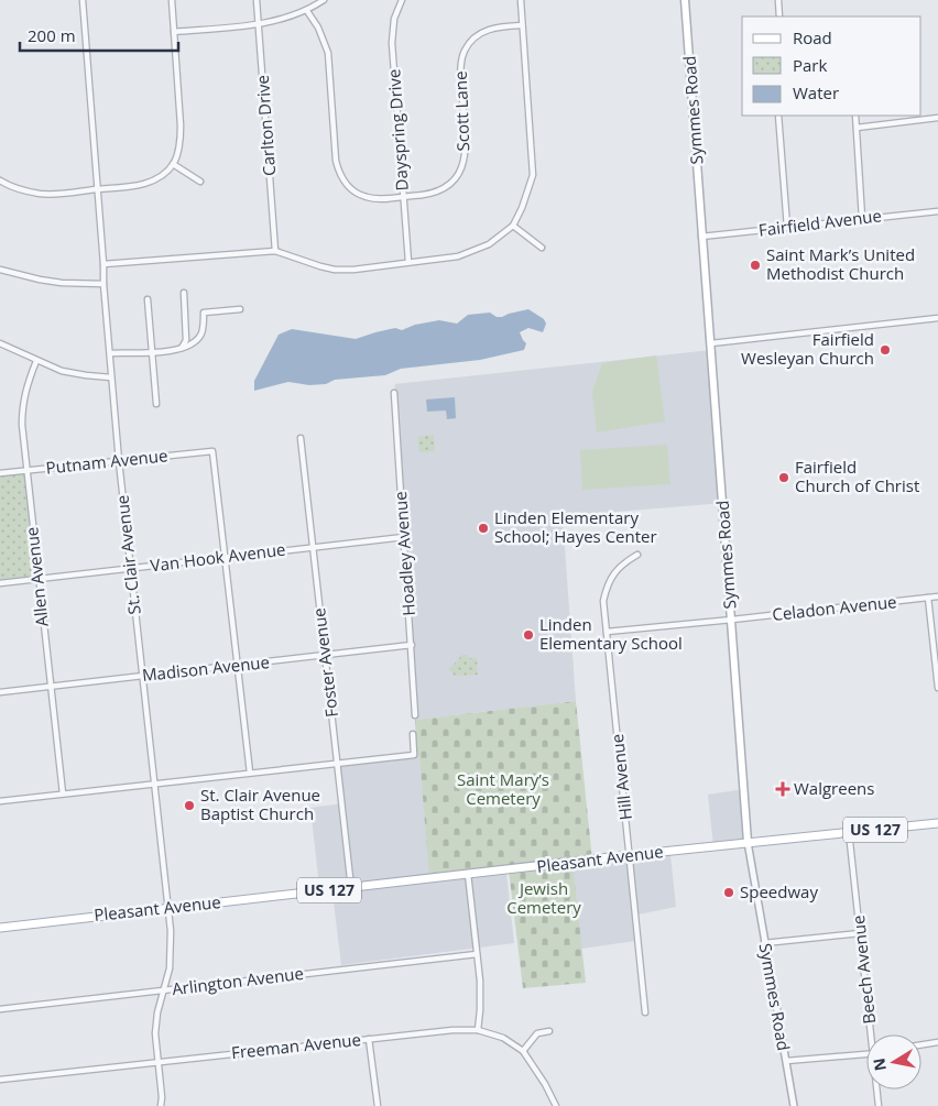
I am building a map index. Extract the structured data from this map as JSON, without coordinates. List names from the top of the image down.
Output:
{
  "streets": {
    "main road": ["Symmes Road", "US 127", "Pleasant Avenue"],
    "street": [
      "Scott Lane",
      "Carlton Drive",
      "Dayspring Drive",
      "Fairfield Avenue",
      "Putnam Avenue",
      "Hoadley Avenue",
      "St. Clair Avenue",
      "Van Hook Avenue",
      "Allen Avenue",
      "Celadon Avenue",
      "Foster Avenue",
      "Madison Avenue",
      "Hill Avenue",
      "Beech Avenue",
      "Arlington Avenue",
      "Freeman Avenue"
    ]
  },
  "crossings": [
    ["Symmes Road", "Fairfield Avenue"],
    ["Symmes Road", "Celadon Avenue"],
    ["Symmes Road", "Pleasant Avenue"],
    ["Scott Lane", "Dayspring Drive"],
    ["Putnam Avenue", "St. Clair Avenue"],
    ["Putnam Avenue", "Van Hook Avenue"],
    ["Putnam Avenue", "Allen Avenue"],
    ["Hoadley Avenue", "Van Hook Avenue"],
    ["Hoadley Avenue", "Madison Avenue"],
    ["St. Clair Avenue", "Van Hook Avenue"],
    ["St. Clair Avenue", "Madison Avenue"],
    ["St. Clair Avenue", "Pleasant Avenue"],
    ["St. Clair Avenue", "Arlington Avenue"],
    ["St. Clair Avenue", "Freeman Avenue"],
    ["Van Hook Avenue", "Allen Avenue"],
    ["Van Hook Avenue", "Foster Avenue"],
    ["Allen Avenue", "Madison Avenue"],
    ["Foster Avenue", "Madison Avenue"],
    ["Foster Avenue", "Pleasant Avenue"],
    ["Hill Avenue", "Pleasant Avenue"],
    ["Pleasant Avenue", "Beech Avenue"]
  ],
  "parks": ["Saint Mary’s Cemetery", "Jewish Cemetery"],
  "places": {
    "other": [
      "Saint Mark’s United Methodist Church",
      "Fairfield Wesleyan Church",
      "Fairfield Church of Christ",
      "Linden Elementary School; Hayes Center",
      "Linden Elementary School",
      "St. Clair Avenue Baptist Church",
      "Speedway"
    ],
    "health": ["Walgreens"]
  },
  "legend": ["Road", "Park", "Water"],
  "scale_bar": "200 m",
  "north": "left"
}
